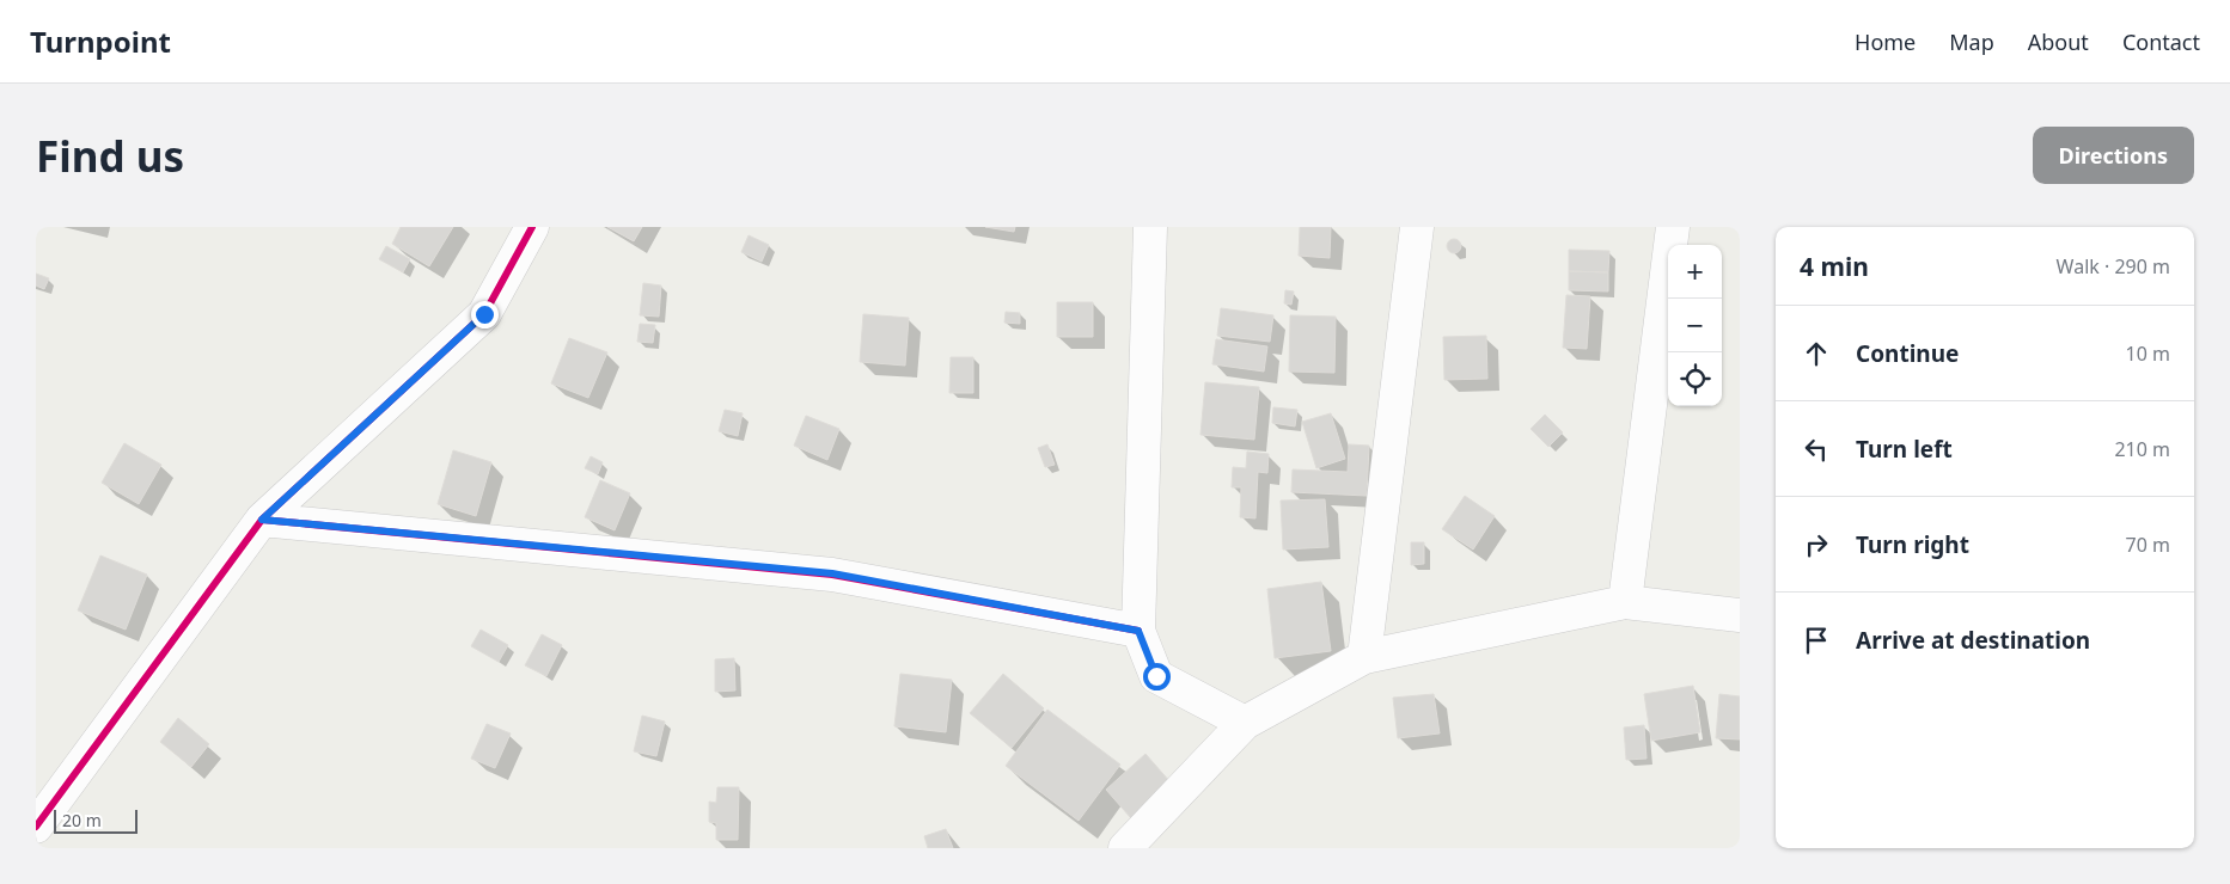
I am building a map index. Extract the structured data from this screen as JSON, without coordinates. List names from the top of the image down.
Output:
{
  "scale_bar": "20 m",
  "page": {
    "header": "Turnpoint",
    "nav": [
      "Home",
      "Map",
      "About",
      "Contact"
    ],
    "buttons": "Directions",
    "title": "Find us",
    "heading": ["4 min", "Walk · 290 m"],
    "map_buttons": ["+", "−"],
    "list": [
      ["Continue", "10 m"],
      ["Turn left", "210 m"],
      ["Turn right", "70 m"],
      "Arrive at destination"
    ],
    "scale": "20 m"
  }
}
